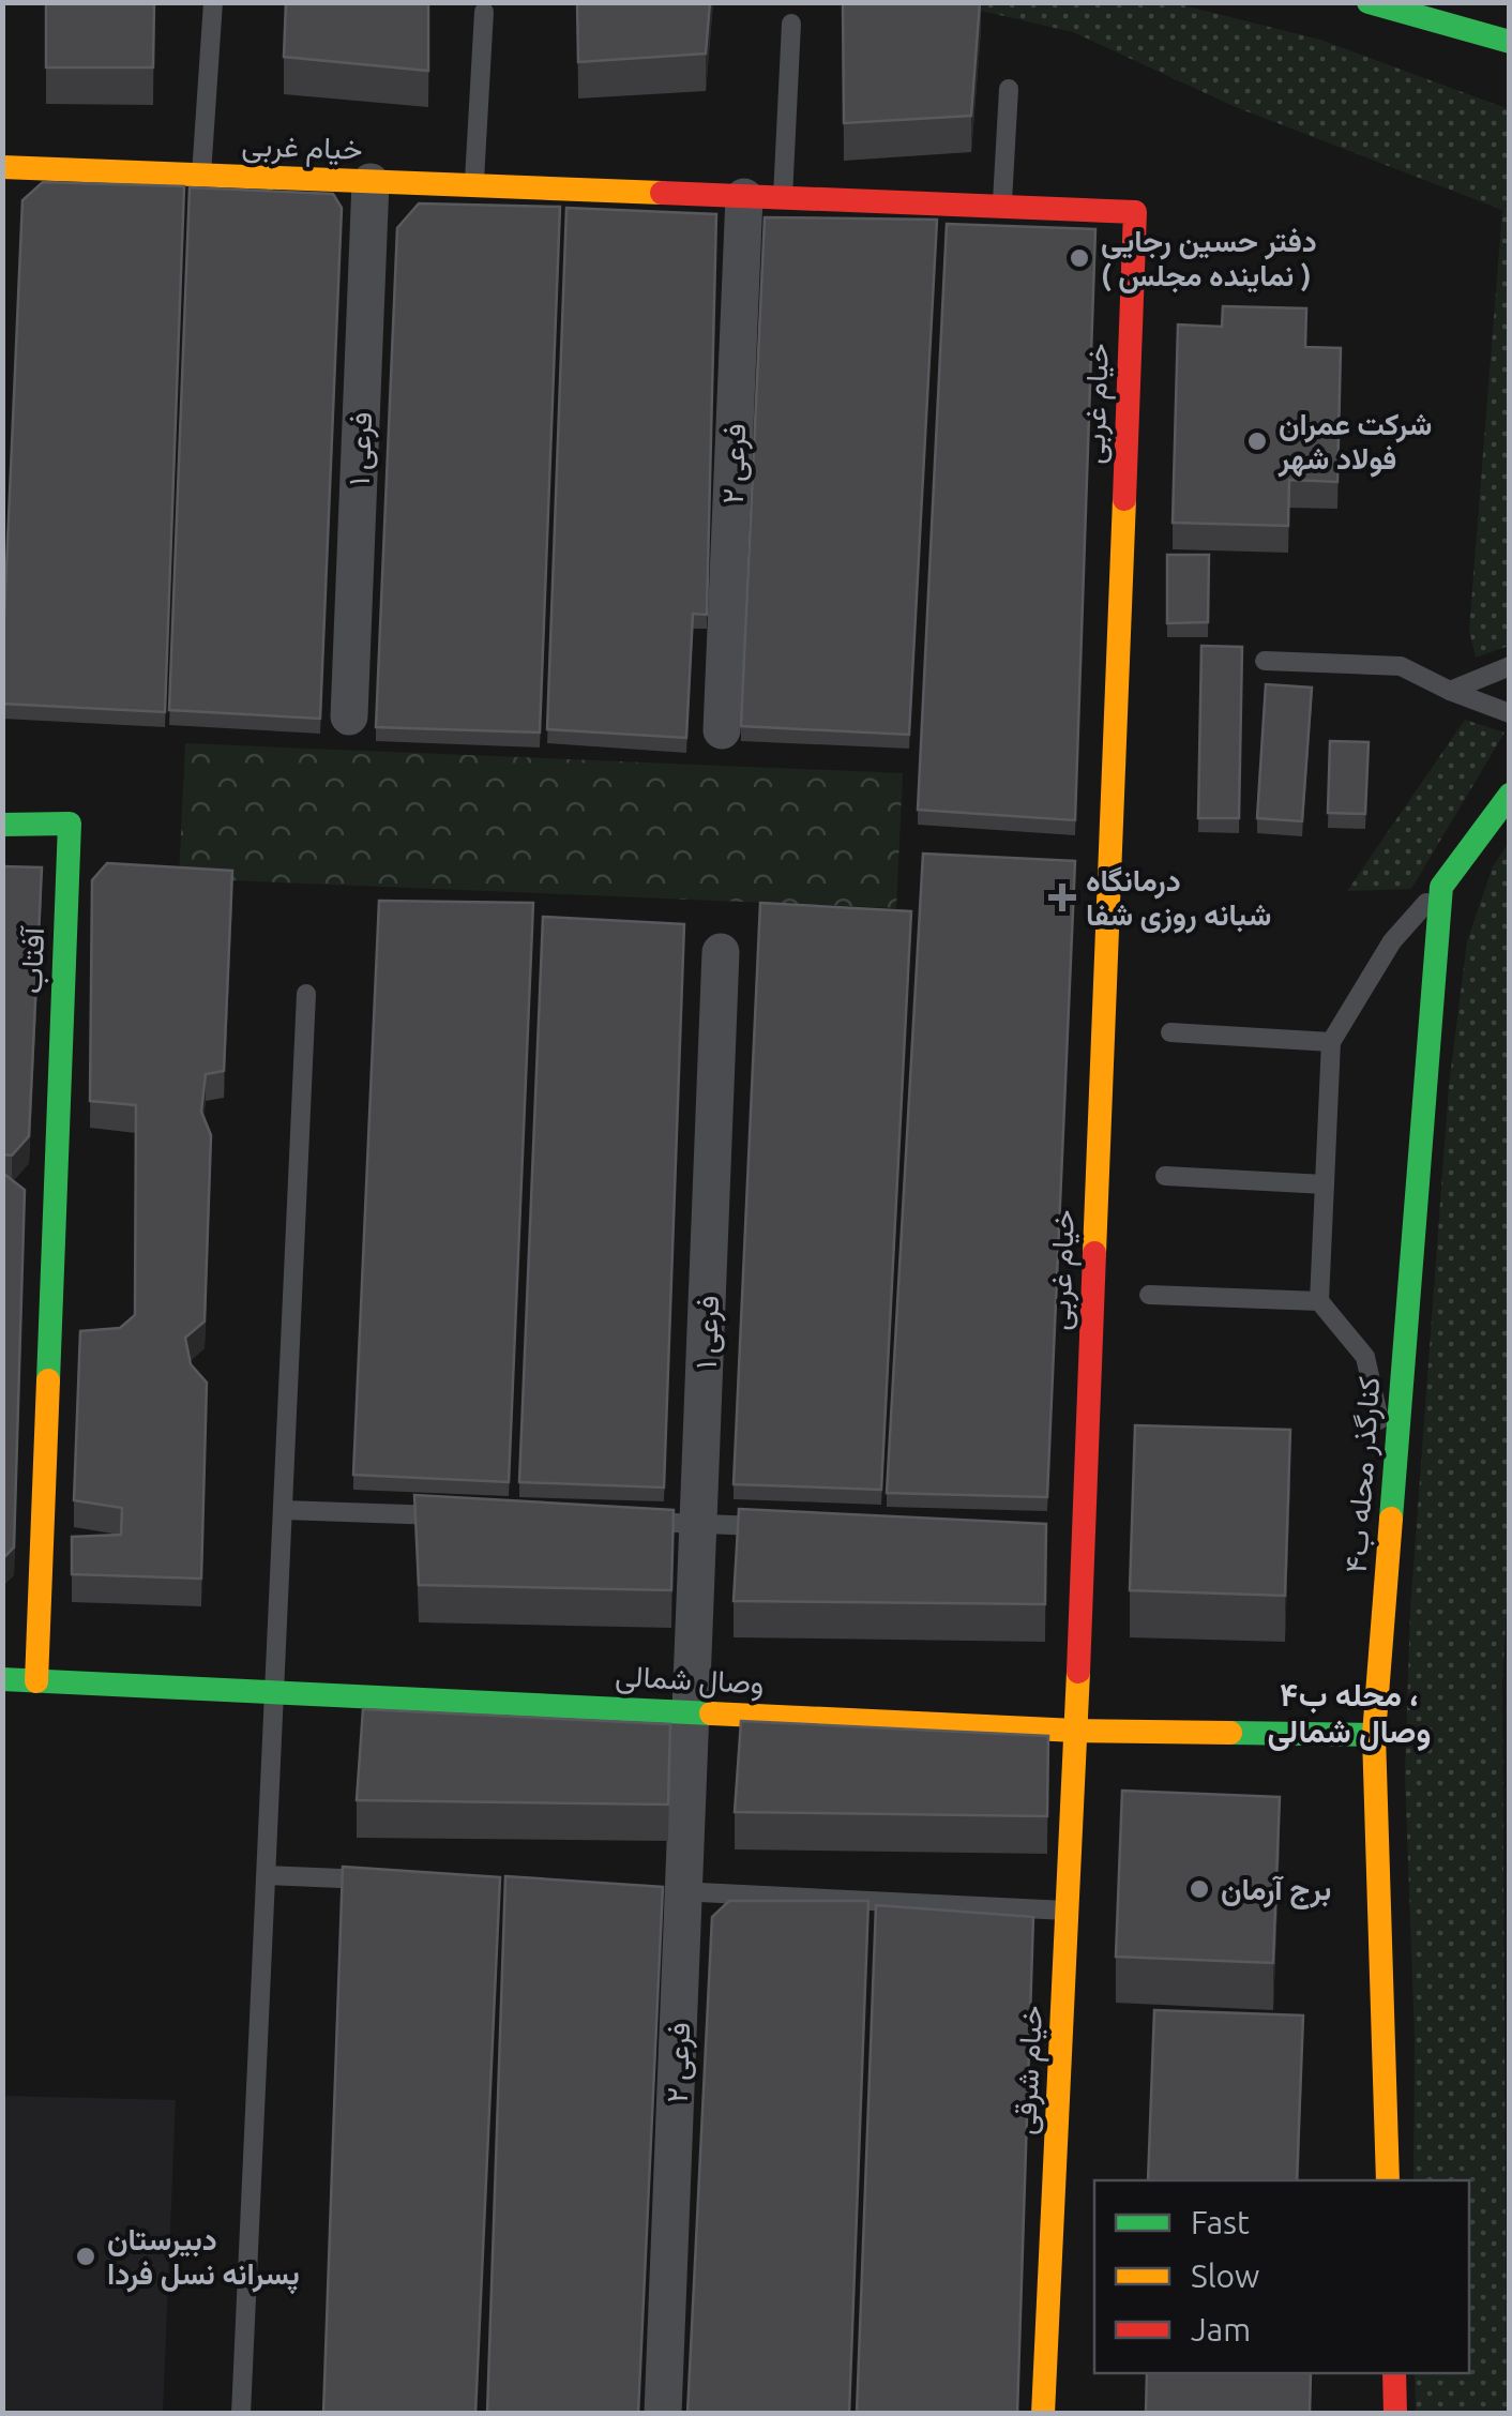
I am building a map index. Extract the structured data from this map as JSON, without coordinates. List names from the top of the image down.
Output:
{
  "streets": {
    "street": [
      "خیام غربی",
      "فرعی ۱",
      "فرعی ۲",
      "آفتاب",
      "کنارگذر محله ب۴",
      "وصال شمالی",
      "خیام شرقی"
    ]
  },
  "crossings": [
    ["خیام غربی", "فرعی ۱"],
    ["خیام غربی", "فرعی ۲"],
    ["خیام غربی", "وصال شمالی"],
    ["خیام غربی", "خیام شرقی"],
    ["فرعی ۱", "فرعی ۲"],
    ["فرعی ۱", "وصال شمالی"],
    ["فرعی ۲", "وصال شمالی"],
    ["آفتاب", "وصال شمالی"],
    ["کنارگذر محله ب۴", "وصال شمالی"],
    ["وصال شمالی", "خیام شرقی"]
  ],
  "districts": ["محله ب۴ ، وصال شمالی"],
  "places": {
    "other": [
      "دفتر حسین رجایی ( نماینده مجلس )",
      "شرکت عمران فولاد شهر",
      "برج آرمان",
      "دبیرستان پسرانه نسل فردا"
    ],
    "health": ["درمانگاه شبانه روزی شفا"]
  },
  "legend": ["Fast", "Slow", "Jam"]
}
